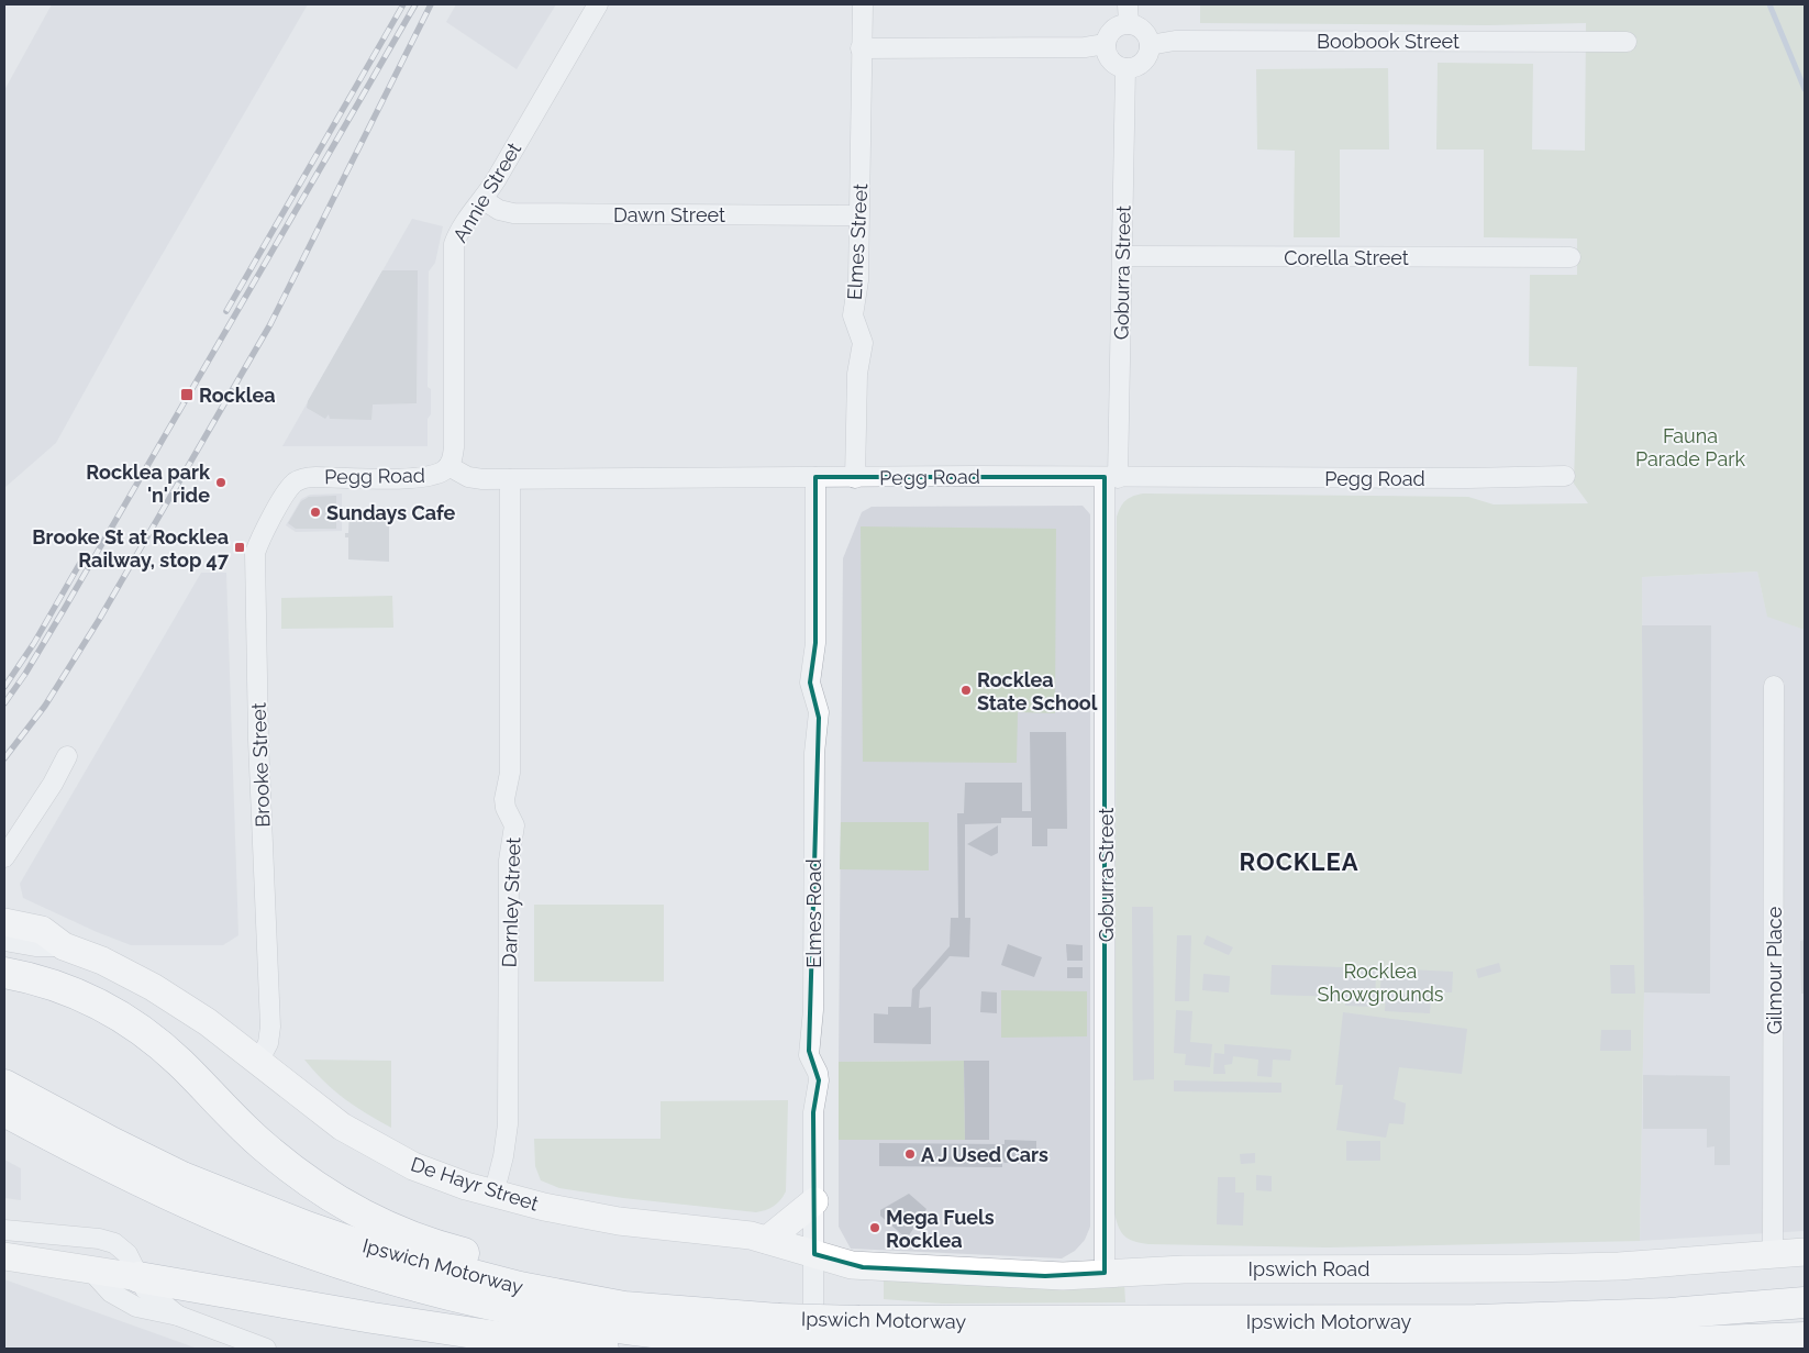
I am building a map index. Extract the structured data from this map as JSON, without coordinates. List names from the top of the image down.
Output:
{
  "streets": {
    "highway": ["Ipswich Motorway"],
    "street": [
      "Boobook Street",
      "Annie Street",
      "Dawn Street",
      "Elmes Street",
      "Corella Street",
      "Goburra Street",
      "Pegg Road",
      "Brooke Street",
      "Darnley Street",
      "Elmes Road",
      "Gilmour Place",
      "De Hayr Street",
      "Ipswich Road"
    ]
  },
  "crossings": [
    ["Boobook Street", "Goburra Street"],
    ["Annie Street", "Dawn Street"],
    ["Annie Street", "Pegg Road"],
    ["Dawn Street", "Elmes Street"],
    ["Elmes Street", "Pegg Road"],
    ["Corella Street", "Goburra Street"],
    ["Goburra Street", "Pegg Road"],
    ["Goburra Street", "Ipswich Road"],
    ["Pegg Road", "Brooke Street"],
    ["Pegg Road", "Darnley Street"],
    ["Pegg Road", "Elmes Road"],
    ["Brooke Street", "De Hayr Street"],
    ["Darnley Street", "De Hayr Street"],
    ["Elmes Road", "De Hayr Street"],
    ["Elmes Road", "Ipswich Road"],
    ["Gilmour Place", "Ipswich Road"],
    ["De Hayr Street", "Ipswich Road"]
  ],
  "districts": ["ROCKLEA"],
  "parks": ["Fauna Parade Park", "Rocklea Showgrounds"],
  "places": {
    "transit": ["Rocklea", "Brooke St at Rocklea Railway, stop 47"],
    "other": [
      "Rocklea park 'n' ride",
      "Sundays Cafe",
      "Rocklea State School",
      "A J Used Cars",
      "Mega Fuels Rocklea"
    ]
  }
}
